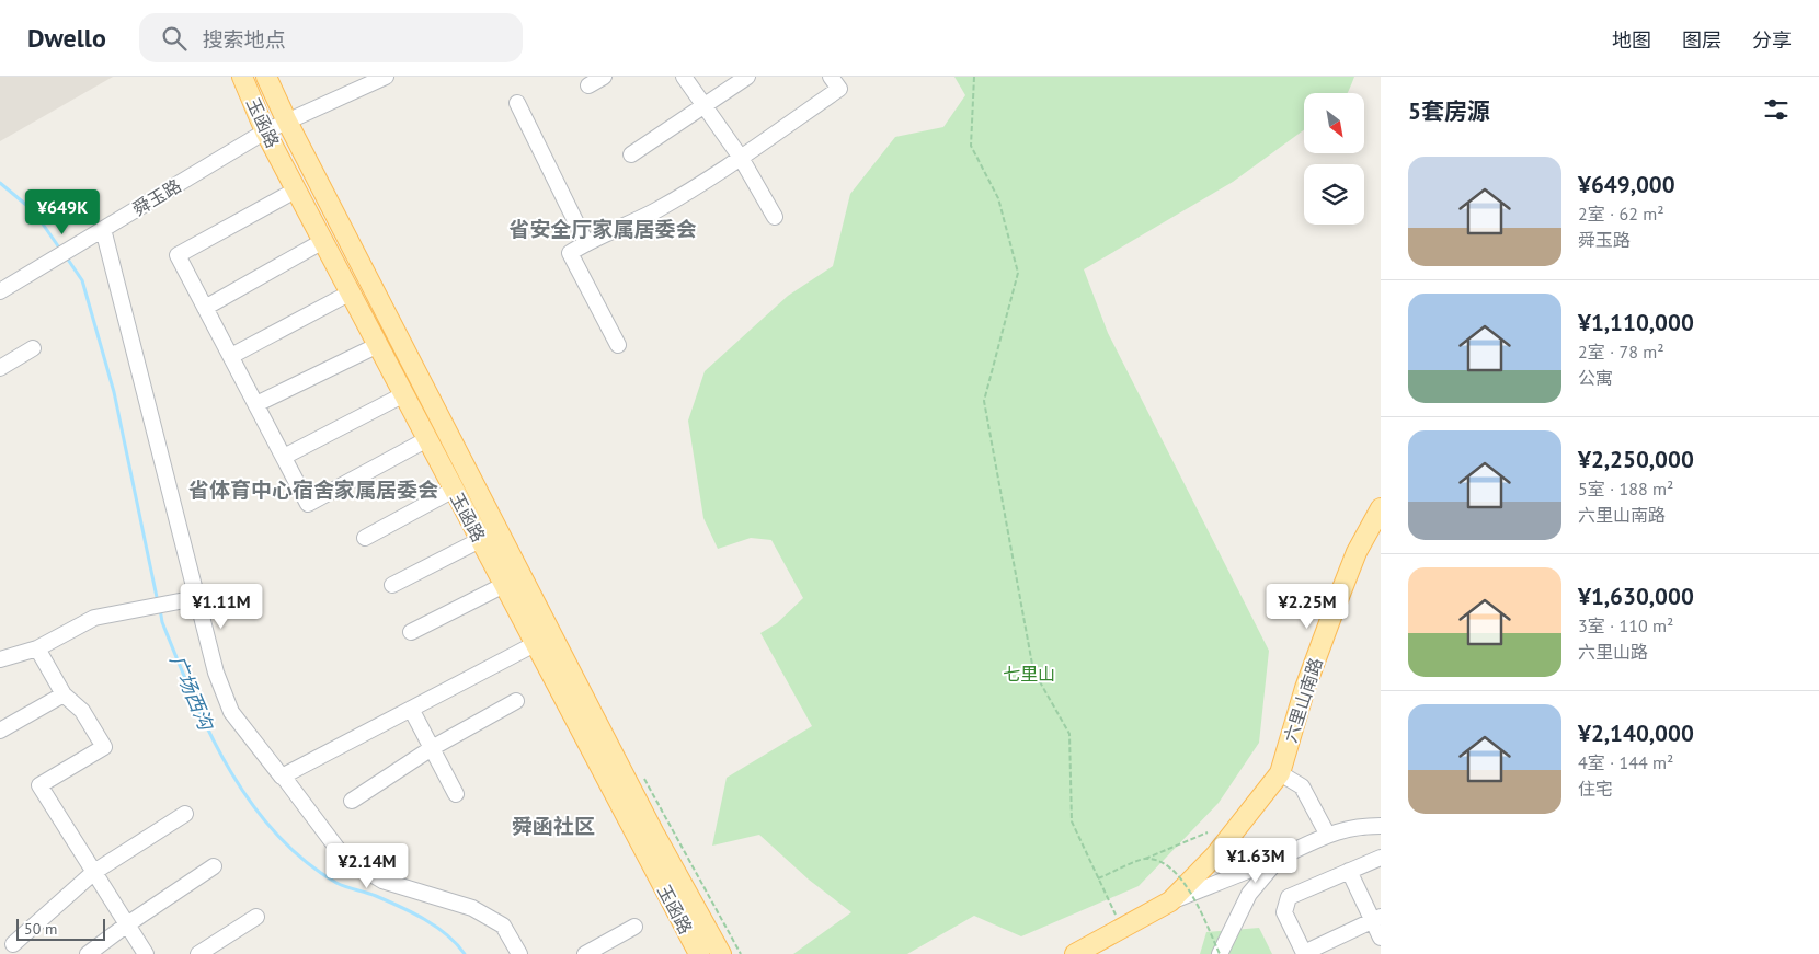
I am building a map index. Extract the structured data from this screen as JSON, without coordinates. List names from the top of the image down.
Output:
{
  "streets": {
    "main road": ["玉函路", "六里山南路"],
    "street": ["舜玉路"]
  },
  "crossings": [
    ["玉函路", "舜玉路"]
  ],
  "districts": ["省安全厅家属居委会", "省体育中心宿舍家属居委会", "舜函社区"],
  "water": ["广场西沟"],
  "parks": ["七里山"],
  "scale_bar": "50 m",
  "north": "bottom right",
  "page": {
    "header": "Dwello",
    "search": "搜索地点",
    "nav": ["地图", "图层", "分享"],
    "heading": "5套房源",
    "list": [
      {
        "name": "¥649,000",
        "note": "2室 · 62 m² · 舜玉路"
      },
      {
        "name": "¥1,110,000",
        "note": "2室 · 78 m² · 公寓"
      },
      {
        "name": "¥2,250,000",
        "note": "5室 · 188 m² · 六里山南路"
      },
      {
        "name": "¥1,630,000",
        "note": "3室 · 110 m² · 六里山路"
      },
      {
        "name": "¥2,140,000",
        "note": "4室 · 144 m² · 住宅"
      }
    ],
    "price": [
      "¥649K",
      "¥1.11M",
      "¥2.25M",
      "¥1.63M",
      "¥2.14M"
    ],
    "scale": "50 m"
  }
}
